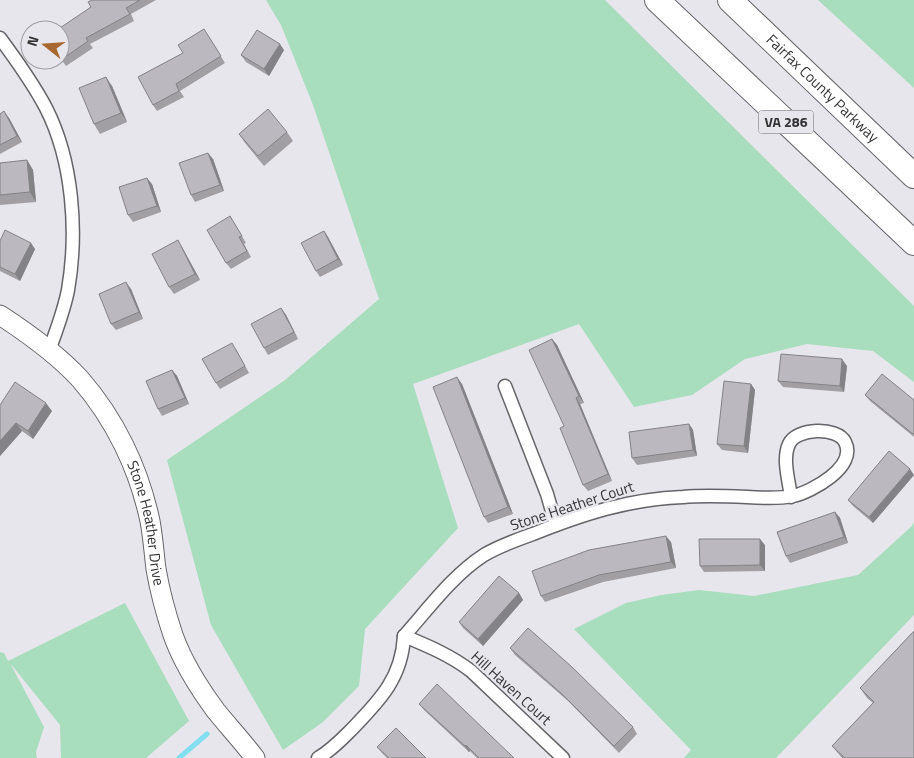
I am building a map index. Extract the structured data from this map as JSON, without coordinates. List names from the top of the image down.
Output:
{
  "streets": {
    "highway": ["Fairfax County Parkway", "VA 286"],
    "street": ["Stone Heather Court", "Stone Heather Drive", "Hill Haven Court"]
  },
  "crossings": [
    ["Stone Heather Court", "Hill Haven Court"]
  ],
  "north": "left"
}
